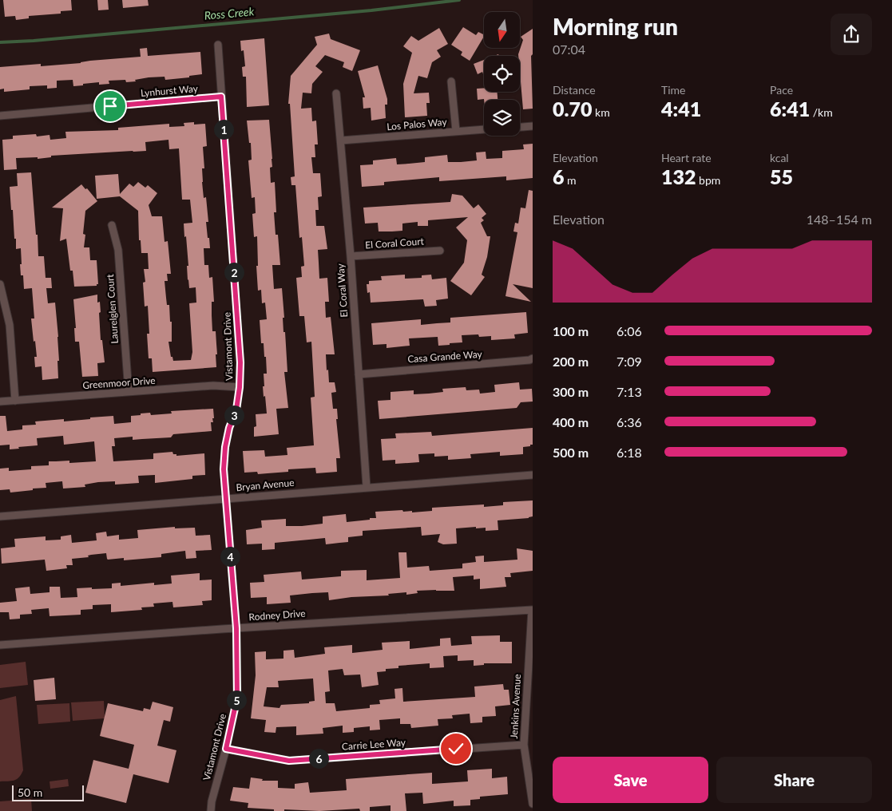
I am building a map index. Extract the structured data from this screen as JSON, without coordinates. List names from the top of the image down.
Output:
{
  "streets": {
    "street": [
      "Lynhurst Way",
      "Los Palos Way",
      "El Coral Court",
      "El Coral Way",
      "Laurelglen Court",
      "Vistamont Drive",
      "Casa Grande Way",
      "Greenmoor Drive",
      "Bryan Avenue",
      "Rodney Drive",
      "Jenkins Avenue",
      "Carrie Lee Way"
    ]
  },
  "crossings": [
    ["Lynhurst Way", "Vistamont Drive"],
    ["Los Palos Way", "El Coral Way"],
    ["El Coral Court", "El Coral Way"],
    ["El Coral Way", "Casa Grande Way"],
    ["El Coral Way", "Bryan Avenue"],
    ["Laurelglen Court", "Greenmoor Drive"],
    ["Vistamont Drive", "Greenmoor Drive"],
    ["Vistamont Drive", "Bryan Avenue"],
    ["Vistamont Drive", "Rodney Drive"],
    ["Vistamont Drive", "Carrie Lee Way"],
    ["Rodney Drive", "Jenkins Avenue"],
    ["Jenkins Avenue", "Carrie Lee Way"]
  ],
  "water": ["Ross Creek"],
  "scale_bar": "50 m",
  "north": "bottom",
  "page": {
    "heading": ["Morning run", "07:04"],
    "stats": [
      ["Distance", "0.70 km"],
      ["Time", "4:41"],
      ["Pace", "6:41 /km"],
      ["Elevation", "6 m"],
      ["Heart rate", "132 bpm"],
      ["kcal", "55"]
    ],
    "pins": [
      "1",
      "2",
      "3",
      "4",
      "5",
      "6"
    ],
    "chart": ["Elevation", "148–154 m"],
    "list": [
      {
        "name": "100 m",
        "note": "6:06"
      },
      {
        "name": "200 m",
        "note": "7:09"
      },
      {
        "name": "300 m",
        "note": "7:13"
      },
      {
        "name": "400 m",
        "note": "6:36"
      },
      {
        "name": "500 m",
        "note": "6:18"
      }
    ],
    "buttons": ["Save", "Share"],
    "scale": "50 m"
  }
}
